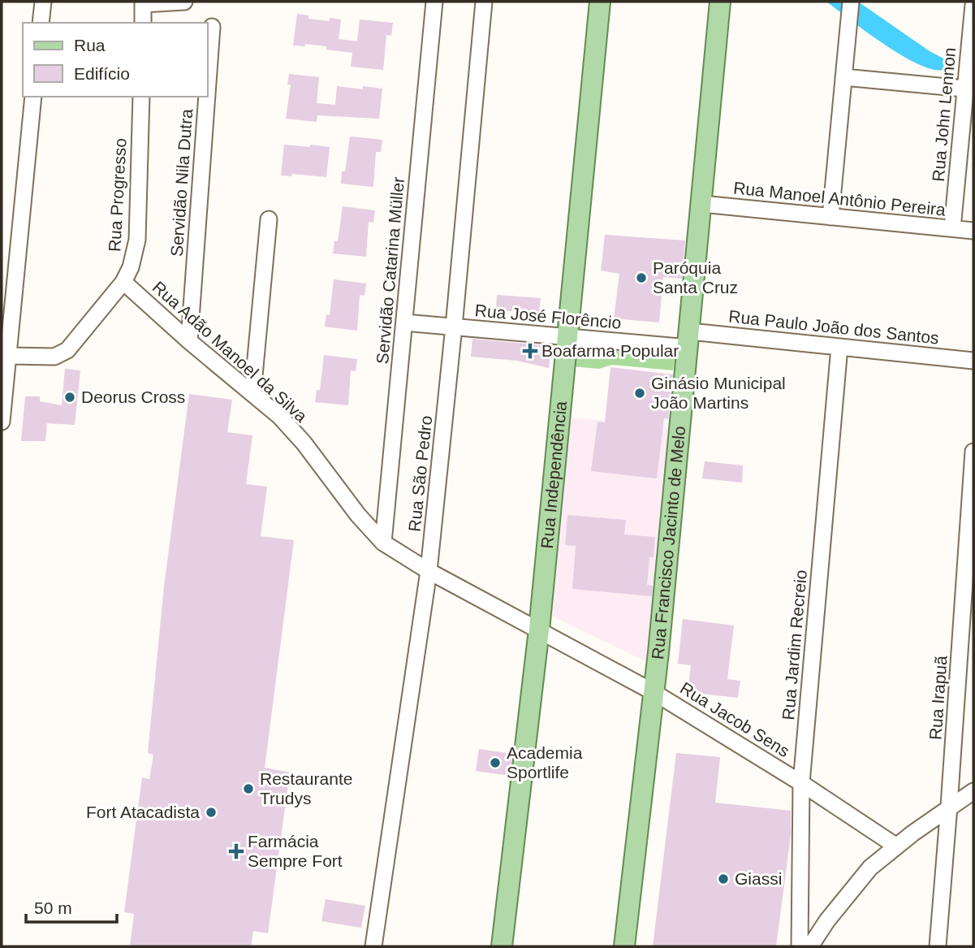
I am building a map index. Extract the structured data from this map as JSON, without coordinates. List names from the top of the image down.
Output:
{
  "streets": {
    "main road": ["Rua Independência", "Rua Francisco Jacinto de Melo"],
    "street": [
      "Rua John Lennon",
      "Servidão Nila Dutra",
      "Rua Progresso",
      "Rua Manoel Antônio Pereira",
      "Servidão Catarina Müller",
      "Rua José Florêncio",
      "Rua Paulo João dos Santos",
      "Rua Adão Manoel da Silva",
      "Rua São Pedro",
      "Rua Jardim Recreio",
      "Rua Irapuã",
      "Rua Jacob Sens"
    ]
  },
  "crossings": [
    ["Rua John Lennon", "Rua Manoel Antônio Pereira"],
    ["Servidão Nila Dutra", "Rua Adão Manoel da Silva"],
    ["Rua Progresso", "Rua Adão Manoel da Silva"],
    ["Rua Manoel Antônio Pereira", "Rua Francisco Jacinto de Melo"],
    ["Servidão Catarina Müller", "Rua José Florêncio"],
    ["Servidão Catarina Müller", "Rua Adão Manoel da Silva"],
    ["Rua José Florêncio", "Rua Paulo João dos Santos"],
    ["Rua José Florêncio", "Rua São Pedro"],
    ["Rua José Florêncio", "Rua Independência"],
    ["Rua José Florêncio", "Rua Francisco Jacinto de Melo"],
    ["Rua Paulo João dos Santos", "Rua Francisco Jacinto de Melo"],
    ["Rua Paulo João dos Santos", "Rua Jardim Recreio"],
    ["Rua Adão Manoel da Silva", "Rua São Pedro"],
    ["Rua Adão Manoel da Silva", "Rua Jacob Sens"],
    ["Rua São Pedro", "Rua Jacob Sens"],
    ["Rua Independência", "Rua Jacob Sens"],
    ["Rua Francisco Jacinto de Melo", "Rua Jacob Sens"],
    ["Rua Jardim Recreio", "Rua Jacob Sens"]
  ],
  "places": {
    "other": [
      "Paróquia Santa Cruz",
      "Ginásio Municipal João Martins",
      "Deorus Cross",
      "Academia Sportlife",
      "Restaurante Trudys",
      "Fort Atacadista",
      "Giassi"
    ],
    "health": ["Boafarma Popular", "Farmácia Sempre Fort"]
  },
  "legend": ["Rua", "Edifício"],
  "scale_bar": "50 m"
}
